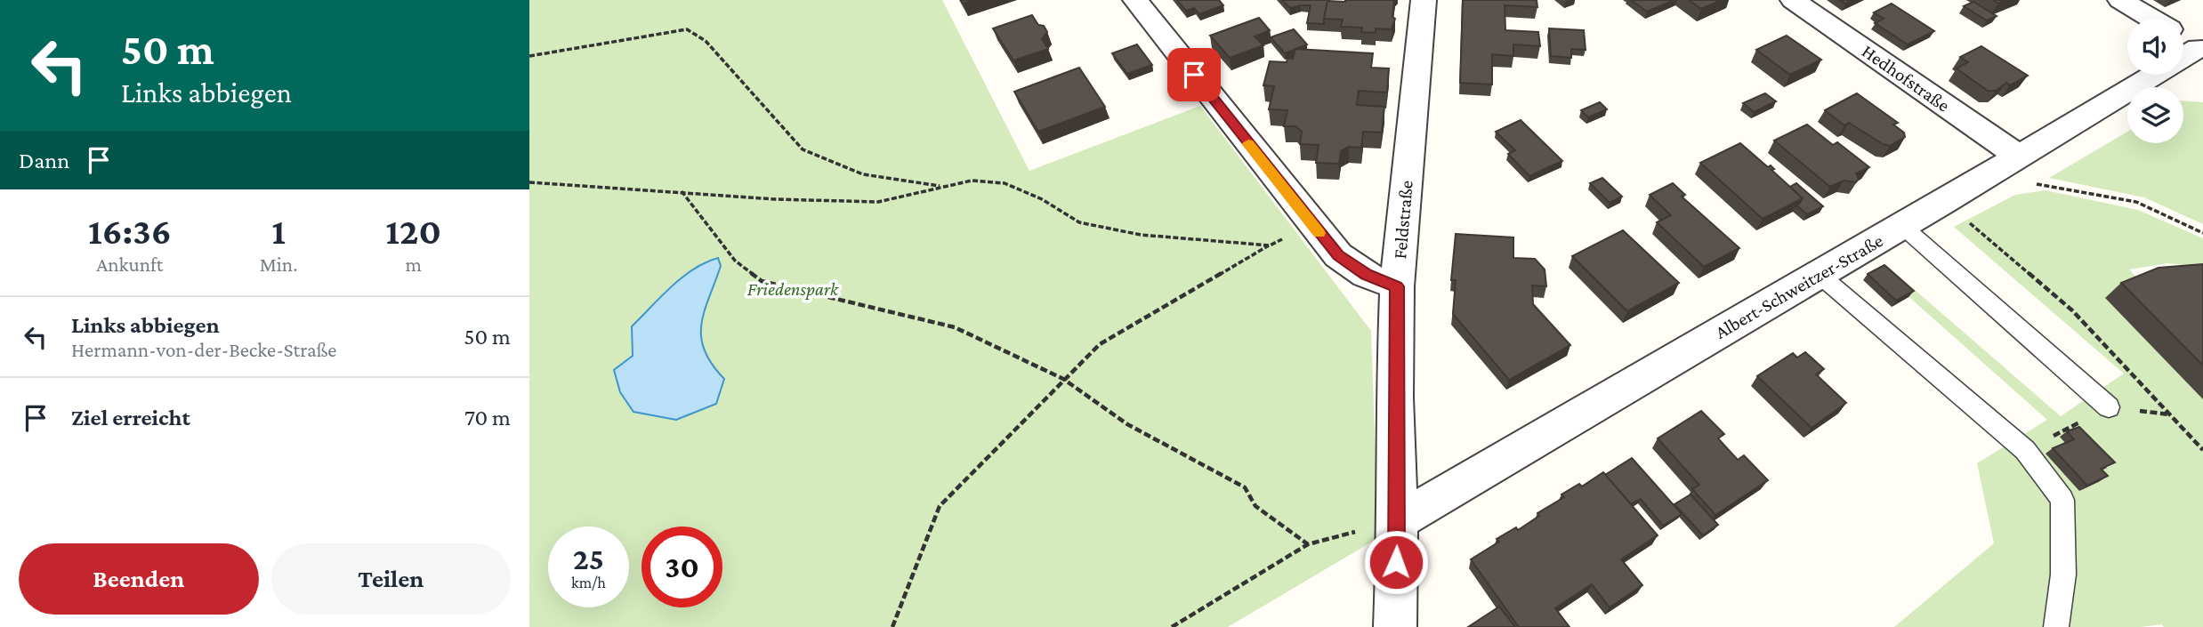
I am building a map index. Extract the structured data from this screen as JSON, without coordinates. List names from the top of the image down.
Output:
{
  "streets": {
    "street": ["Hedhofstraße", "Feldstraße", "Albert-Schweitzer-Straße"]
  },
  "crossings": [
    ["Hedhofstraße", "Albert-Schweitzer-Straße"],
    ["Feldstraße", "Albert-Schweitzer-Straße"]
  ],
  "parks": ["Friedenspark"],
  "page": {
    "turn": ["50 m", "Links abbiegen"],
    "then": "Dann",
    "eta": [
      "16:36",
      "Ankunft",
      "1",
      "Min.",
      "120",
      "m"
    ],
    "list": [
      {
        "name": "Links abbiegen",
        "note": "Hermann-von-der-Becke-Straße",
        "value": "50 m"
      },
      {
        "name": "Ziel erreicht",
        "value": "70 m"
      }
    ],
    "speed": "25 km/h",
    "limit": "30",
    "buttons": ["Beenden", "Teilen"]
  }
}
